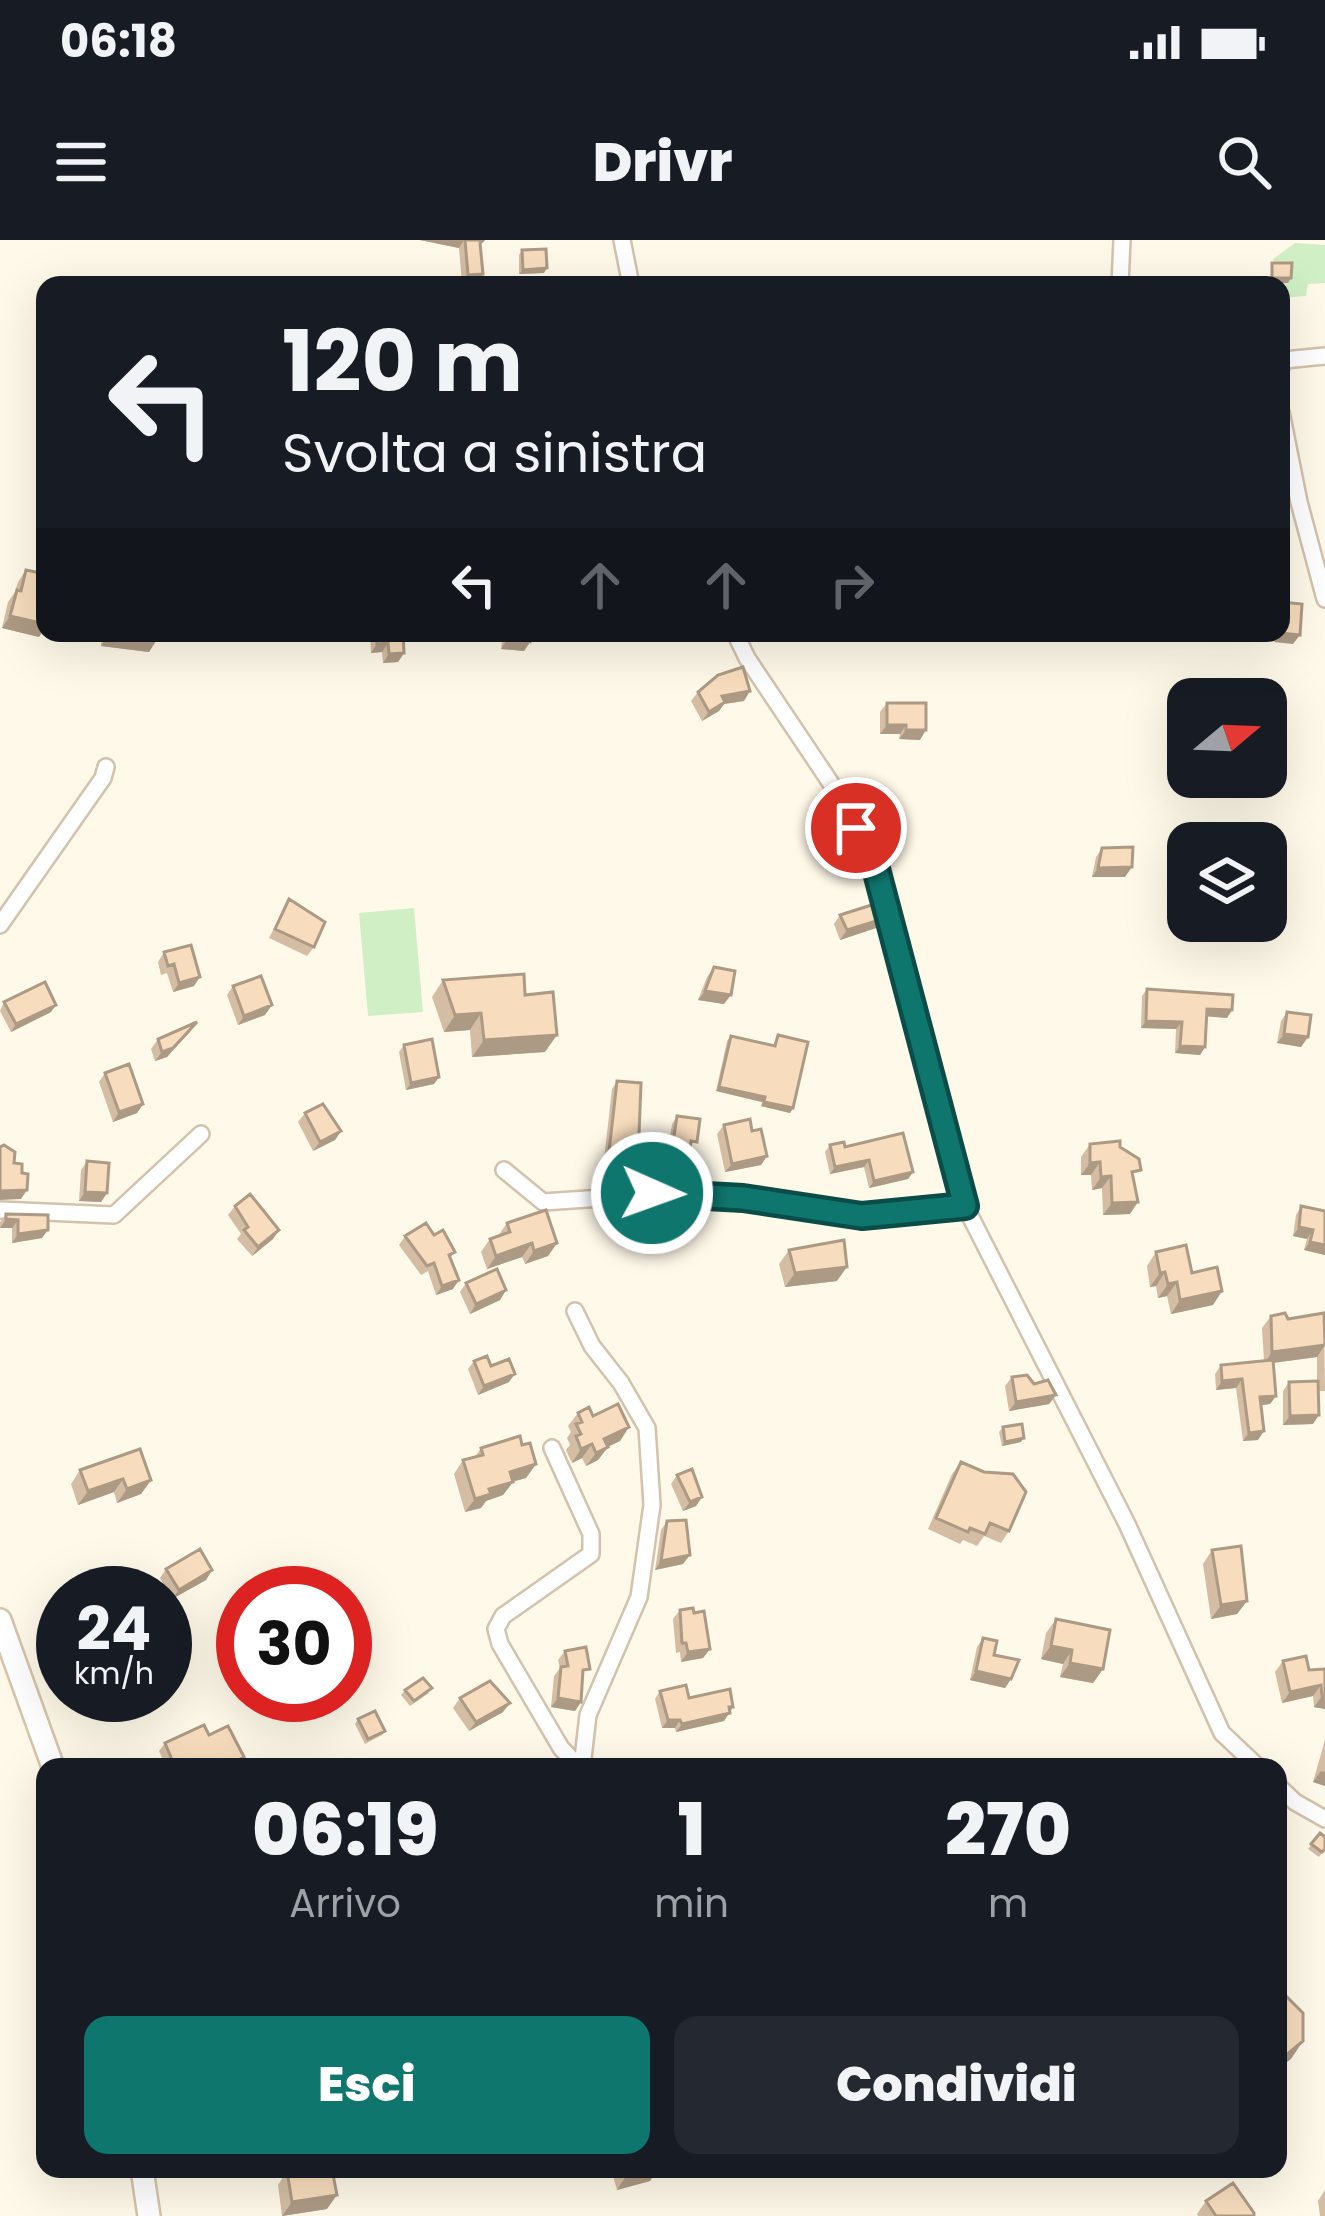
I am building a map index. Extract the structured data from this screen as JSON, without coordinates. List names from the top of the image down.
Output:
{
  "north": "right",
  "page": {
    "status": "06:18",
    "header": "Drivr",
    "turn": ["120 m", "Svolta a sinistra"],
    "speed": "24 km/h",
    "limit": "30",
    "eta": [
      "06:19",
      "Arrivo",
      "1",
      "min",
      "270",
      "m"
    ],
    "buttons": ["Esci", "Condividi"]
  }
}
